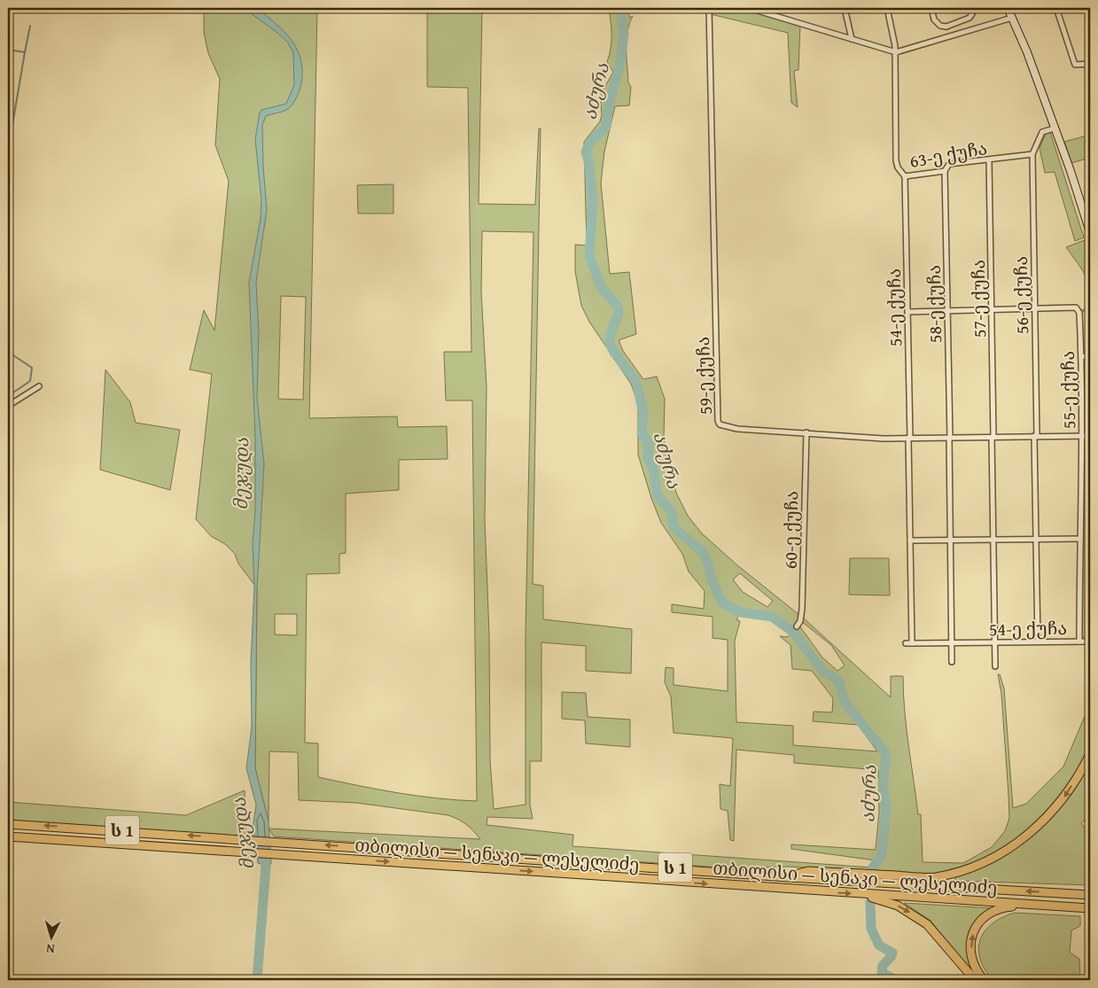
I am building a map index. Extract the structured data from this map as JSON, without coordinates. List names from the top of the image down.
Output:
{
  "streets": {
    "highway": ["ს 1", "თბილისი — სენაკი — ლესელიძე"],
    "street": [
      "63-ე ქუჩა",
      "56-ე ქუჩა",
      "57-ე ქუჩა",
      "58-ე ქუჩა",
      "54-ე ქუჩა",
      "59-ე ქუჩა",
      "55-ე ქუჩა",
      "60-ე ქუჩა"
    ]
  },
  "crossings": [
    ["63-ე ქუჩა", "56-ე ქუჩა"],
    ["63-ე ქუჩა", "57-ე ქუჩა"],
    ["63-ე ქუჩა", "58-ე ქუჩა"],
    ["63-ე ქუჩა", "54-ე ქუჩა"],
    ["56-ე ქუჩა", "54-ე ქუჩა"],
    ["56-ე ქუჩა", "59-ე ქუჩა"],
    ["56-ე ქუჩა", "55-ე ქუჩა"],
    ["57-ე ქუჩა", "54-ე ქუჩა"],
    ["57-ე ქუჩა", "59-ე ქუჩა"],
    ["57-ე ქუჩა", "55-ე ქუჩა"],
    ["58-ე ქუჩა", "54-ე ქუჩა"],
    ["58-ე ქუჩა", "59-ე ქუჩა"],
    ["58-ე ქუჩა", "55-ე ქუჩა"],
    ["54-ე ქუჩა", "59-ე ქუჩა"],
    ["54-ე ქუჩა", "55-ე ქუჩა"],
    ["59-ე ქუჩა", "55-ე ქუჩა"],
    ["59-ე ქუჩა", "60-ე ქუჩა"]
  ],
  "water": ["აძურა", "მეჯუდა"],
  "north": "bottom"
}
